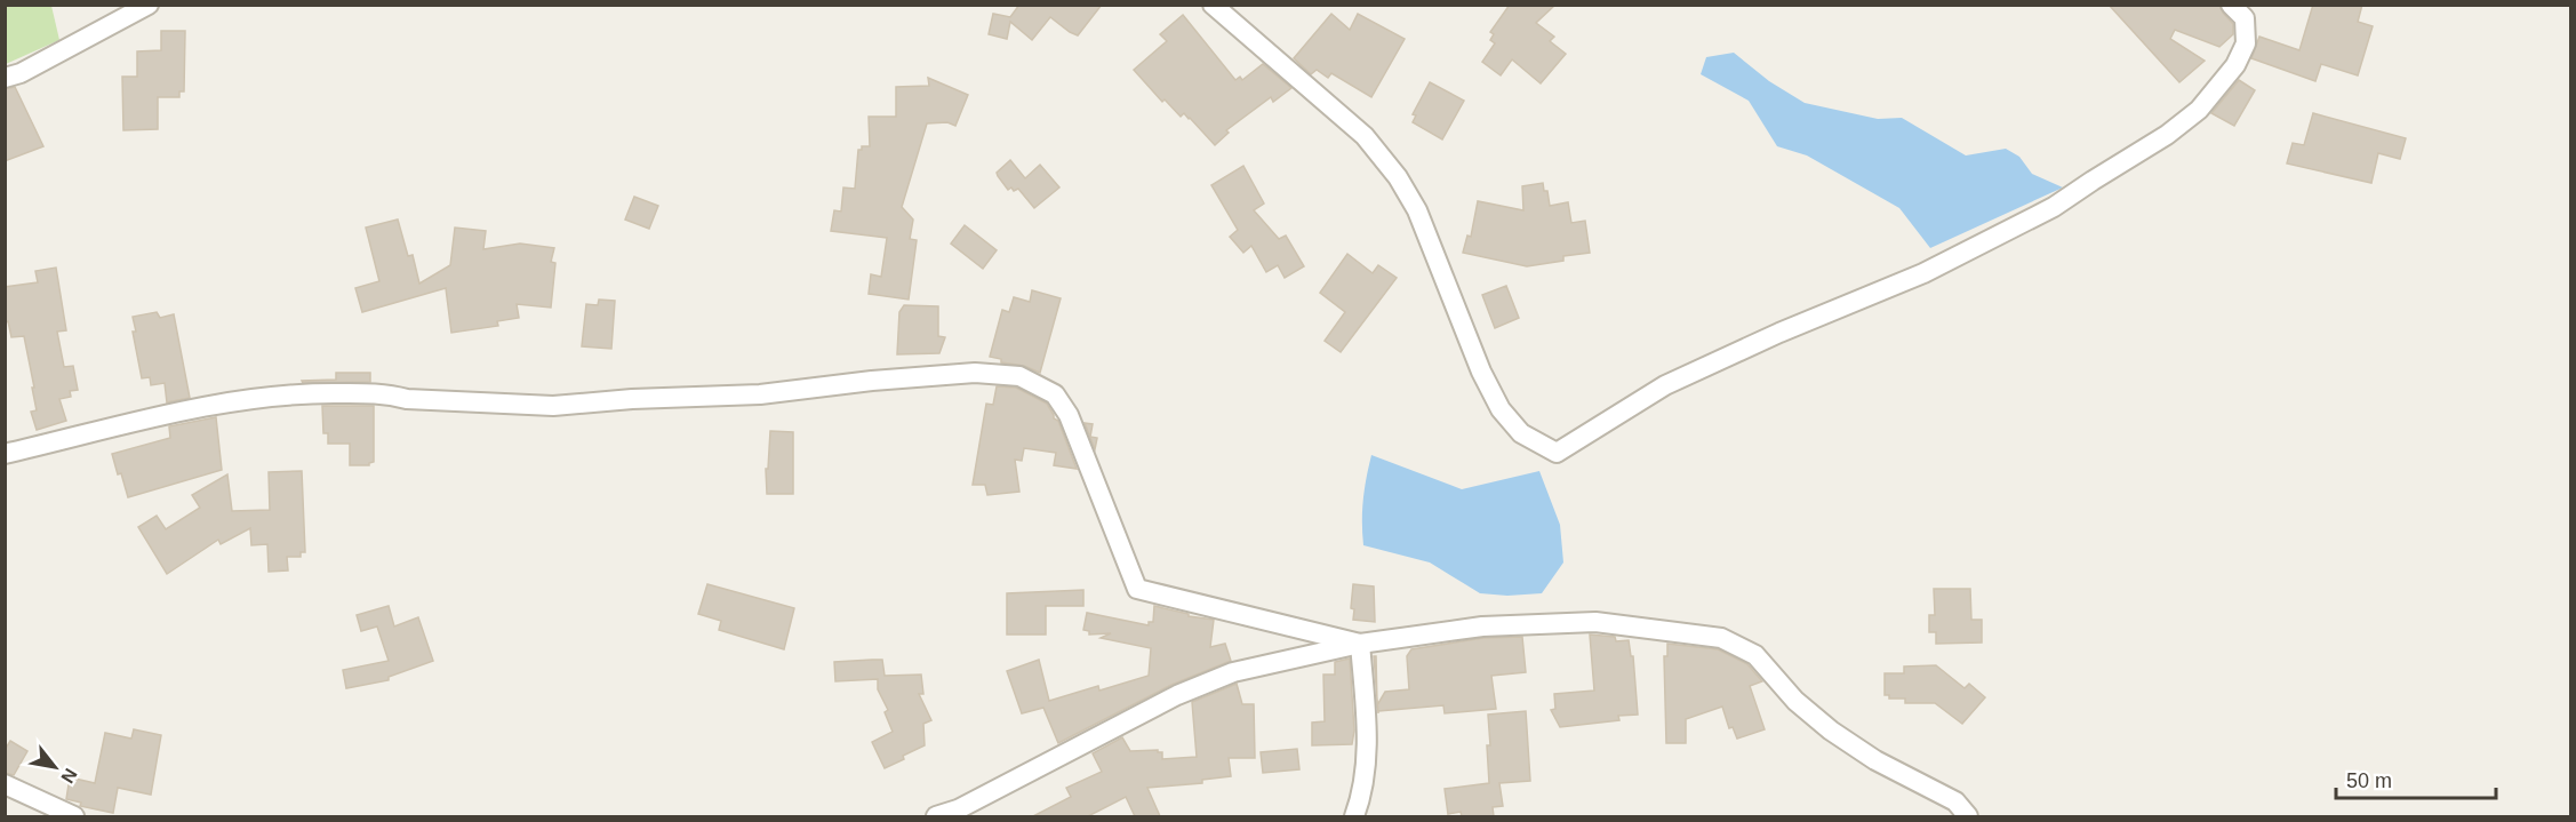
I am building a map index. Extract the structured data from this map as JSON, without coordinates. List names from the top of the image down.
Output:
{
  "scale_bar": "50 m",
  "north": "bottom right"
}
